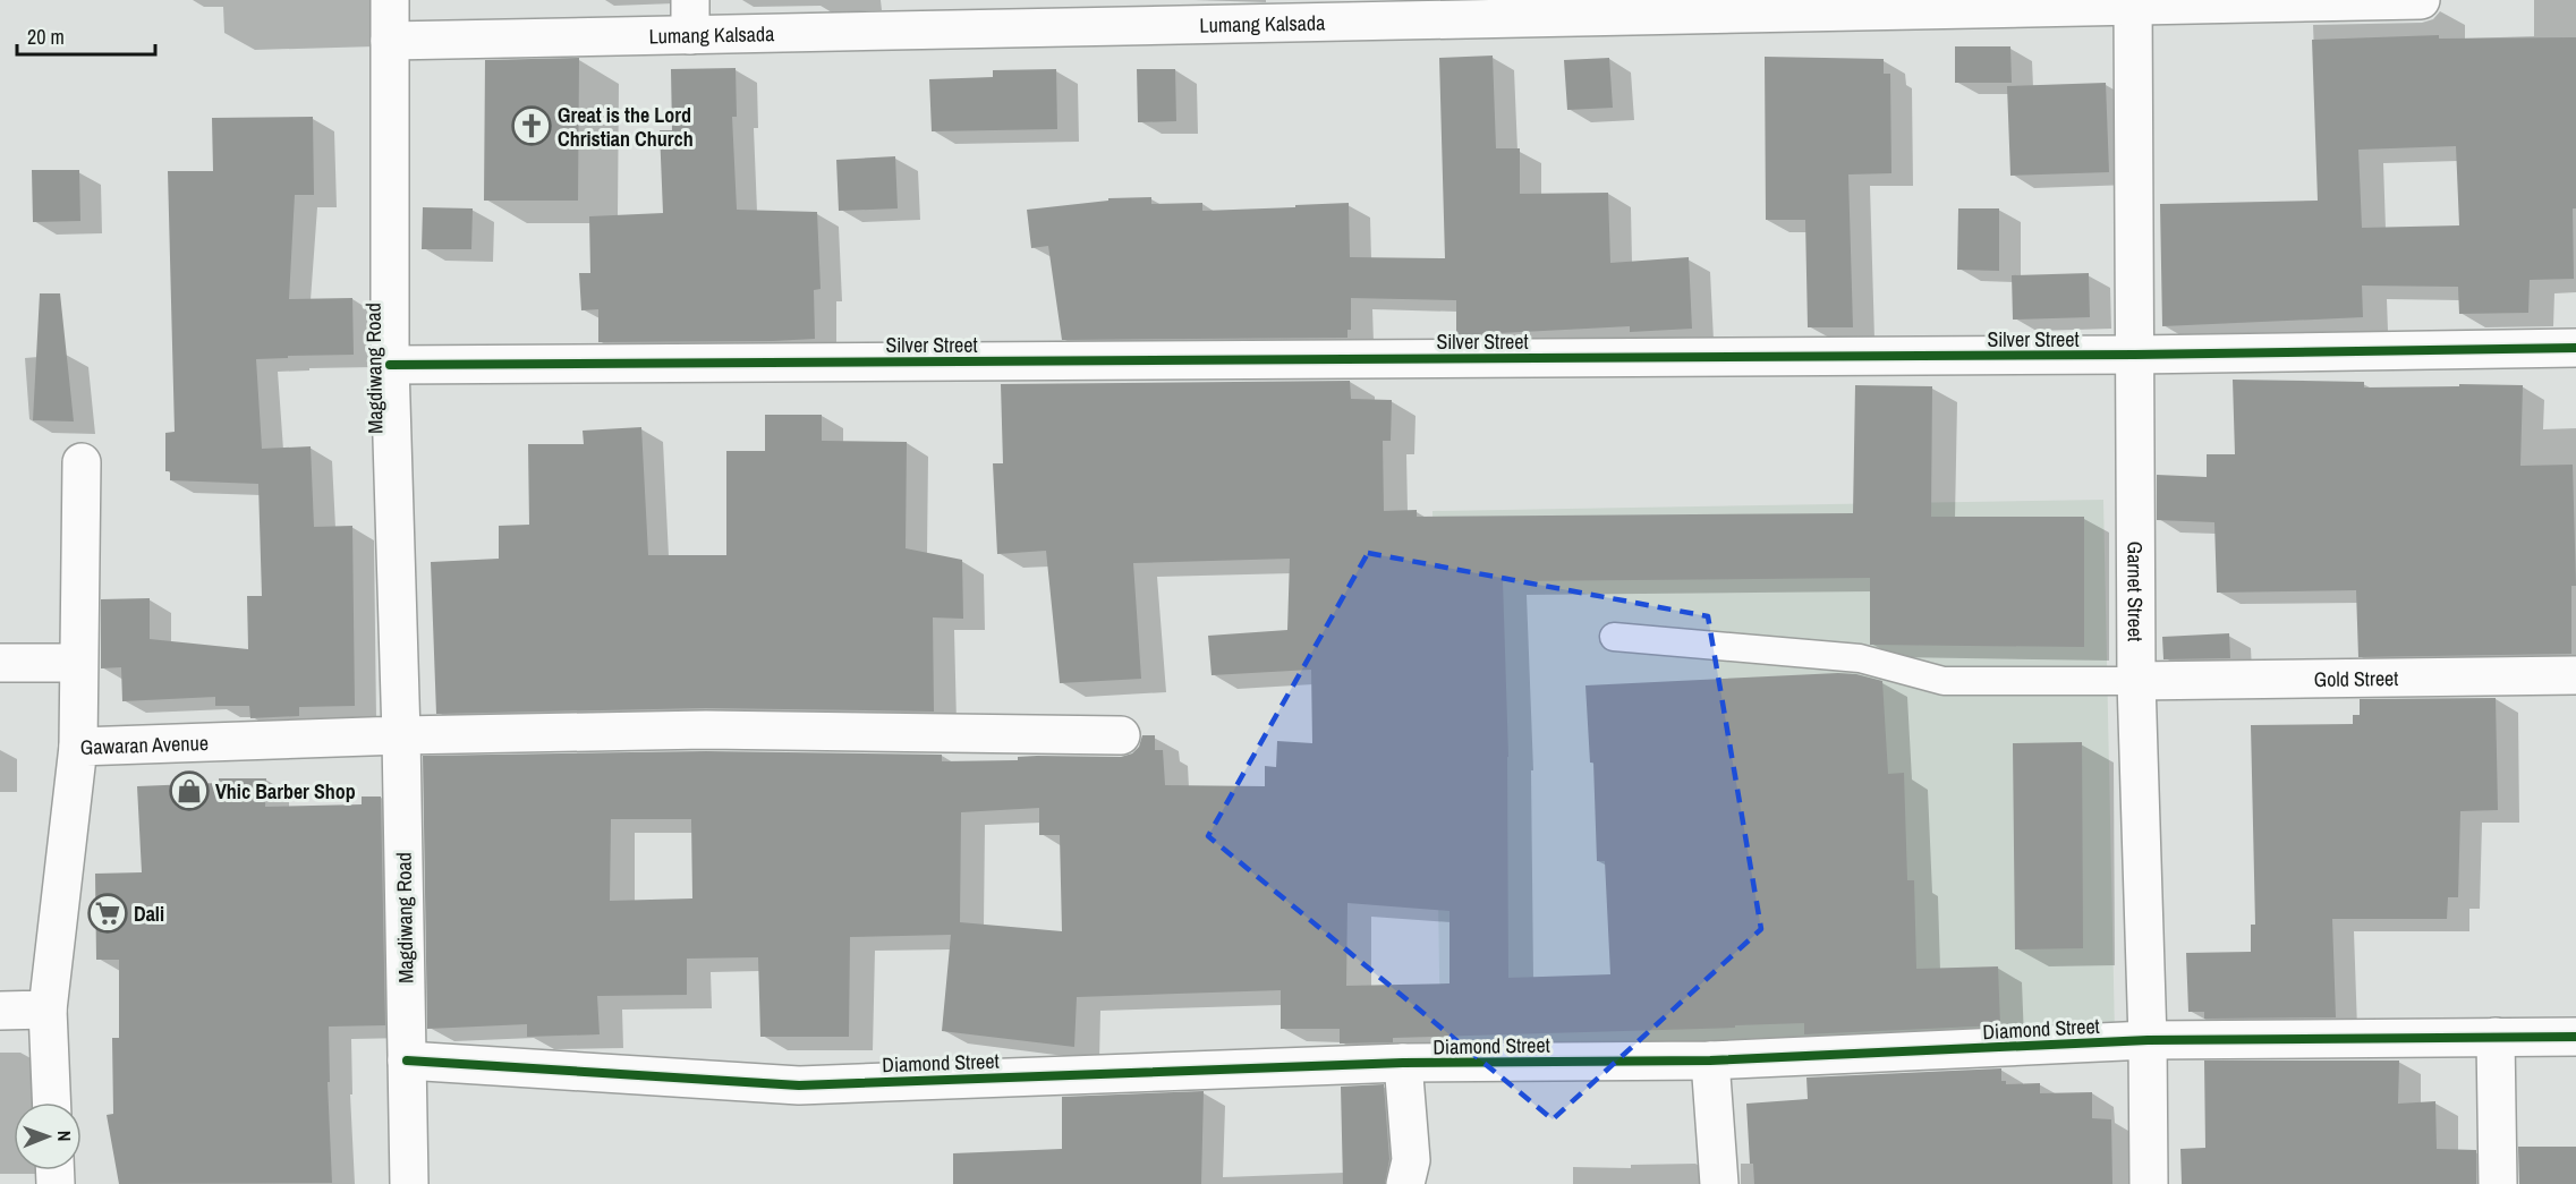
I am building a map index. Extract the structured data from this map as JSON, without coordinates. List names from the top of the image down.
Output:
{
  "streets": {
    "street": [
      "Lumang Kalsada",
      "Silver Street",
      "Magdiwang Road",
      "Garnet Street",
      "Gold Street",
      "Gawaran Avenue",
      "Diamond Street"
    ]
  },
  "crossings": [
    ["Lumang Kalsada", "Magdiwang Road"],
    ["Lumang Kalsada", "Garnet Street"],
    ["Silver Street", "Magdiwang Road"],
    ["Silver Street", "Garnet Street"],
    ["Magdiwang Road", "Gawaran Avenue"],
    ["Magdiwang Road", "Diamond Street"],
    ["Garnet Street", "Gold Street"],
    ["Garnet Street", "Diamond Street"]
  ],
  "places": {
    "church": ["Great is the Lord Christian Church"],
    "shop": ["Vhic Barber Shop"],
    "supermarket": ["Dali"]
  },
  "scale_bar": "20 m",
  "north": "right"
}
